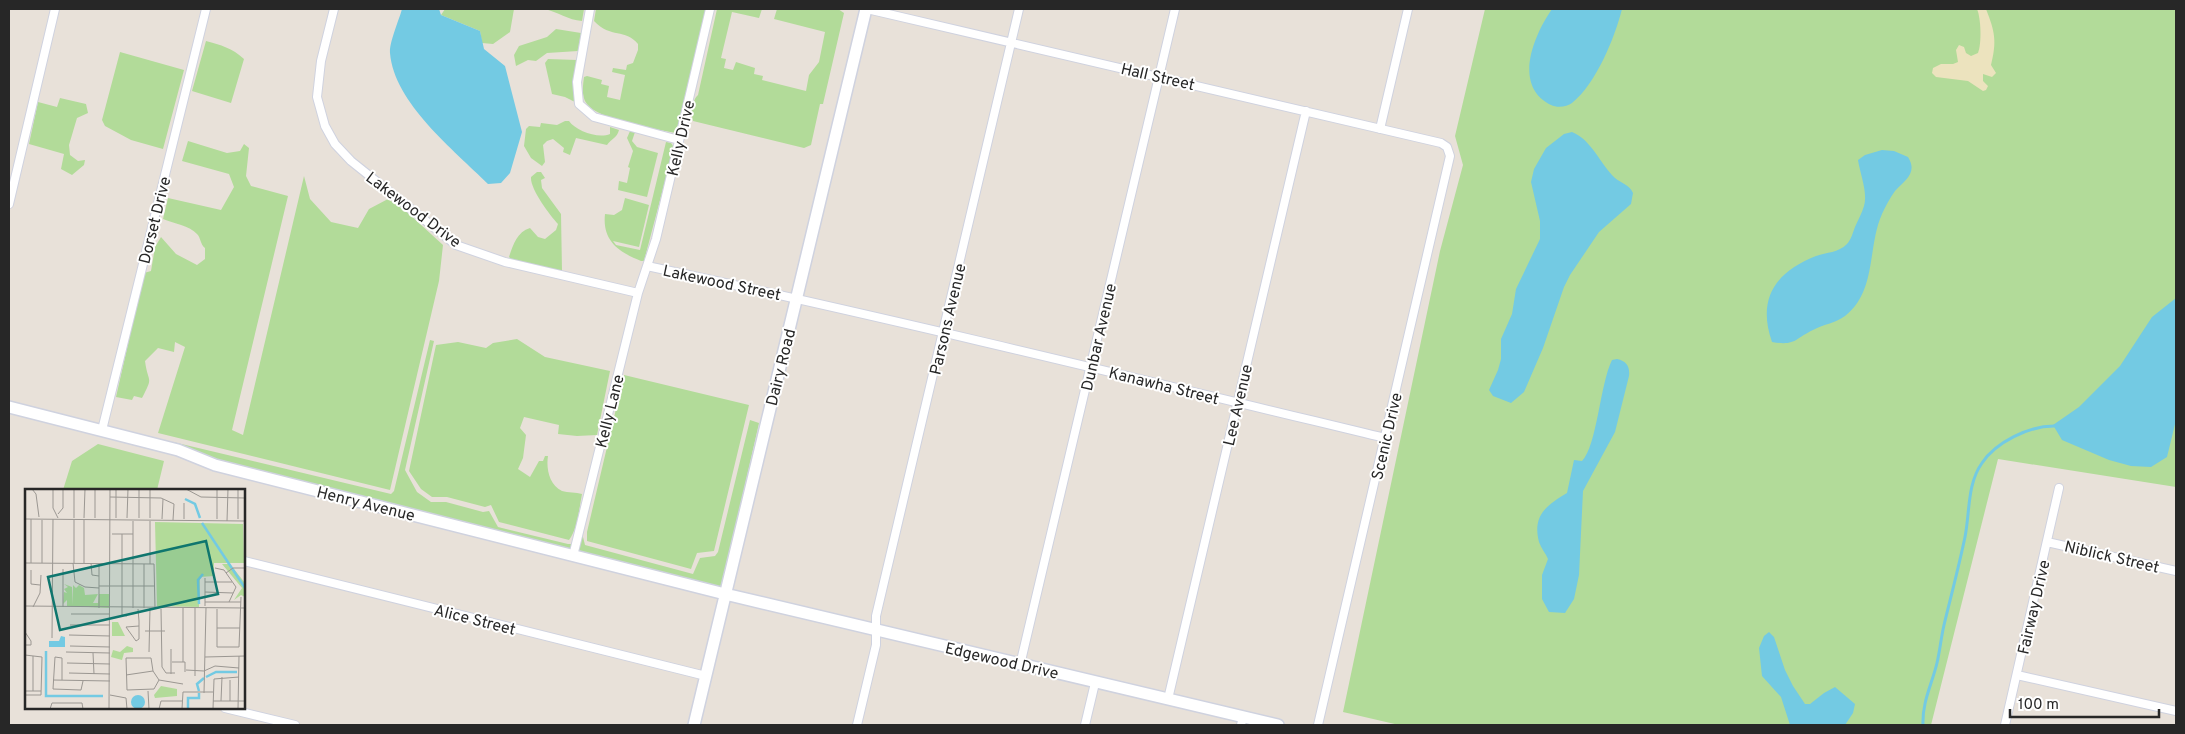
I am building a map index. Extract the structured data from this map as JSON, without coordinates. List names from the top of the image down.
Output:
{
  "streets": {
    "street": [
      "Hall Street",
      "Kelly Drive",
      "Lakewood Drive",
      "Dorset Drive",
      "Lakewood Street",
      "Parsons Avenue",
      "Dunbar Avenue",
      "Dairy Road",
      "Kanawha Street",
      "Lee Avenue",
      "Kelly Lane",
      "Scenic Drive",
      "Henry Avenue",
      "Niblick Street",
      "Fairway Drive",
      "Alice Street",
      "Edgewood Drive"
    ]
  },
  "crossings": [
    ["Hall Street", "Parsons Avenue"],
    ["Hall Street", "Dunbar Avenue"],
    ["Hall Street", "Dairy Road"],
    ["Hall Street", "Lee Avenue"],
    ["Hall Street", "Scenic Drive"],
    ["Kelly Drive", "Lakewood Street"],
    ["Kelly Drive", "Kelly Lane"],
    ["Lakewood Drive", "Kelly Lane"],
    ["Dorset Drive", "Henry Avenue"],
    ["Lakewood Street", "Dairy Road"],
    ["Lakewood Street", "Kanawha Street"],
    ["Lakewood Street", "Kelly Lane"],
    ["Parsons Avenue", "Kanawha Street"],
    ["Parsons Avenue", "Edgewood Drive"],
    ["Dunbar Avenue", "Kanawha Street"],
    ["Dunbar Avenue", "Edgewood Drive"],
    ["Dairy Road", "Kanawha Street"],
    ["Dairy Road", "Henry Avenue"],
    ["Dairy Road", "Alice Street"],
    ["Dairy Road", "Edgewood Drive"],
    ["Kanawha Street", "Lee Avenue"],
    ["Kanawha Street", "Scenic Drive"],
    ["Lee Avenue", "Edgewood Drive"],
    ["Kelly Lane", "Henry Avenue"],
    ["Henry Avenue", "Edgewood Drive"],
    ["Niblick Street", "Fairway Drive"]
  ],
  "scale_bar": "100 m"
}
